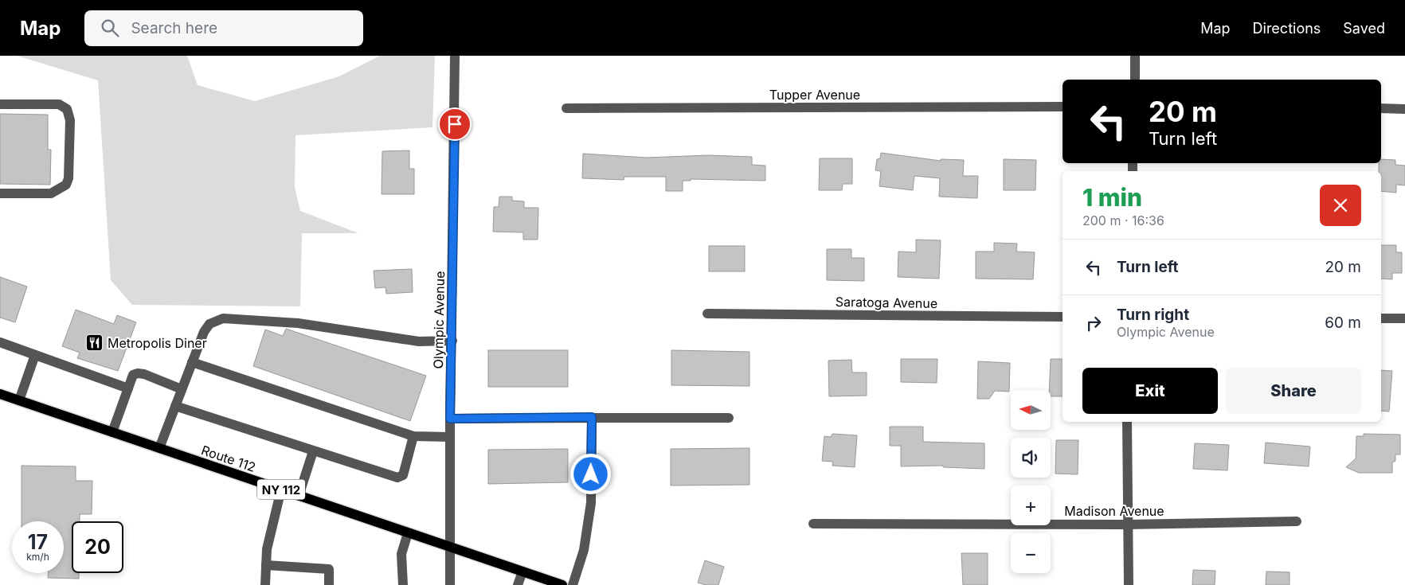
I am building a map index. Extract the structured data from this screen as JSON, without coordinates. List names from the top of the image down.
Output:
{
  "streets": {
    "main road": ["Route 112", "NY 112"],
    "street": [
      "Tupper Avenue",
      "Saratoga Avenue",
      "Olympic Avenue",
      "Madison Avenue"
    ]
  },
  "crossings": [
    ["Olympic Avenue", "Route 112"]
  ],
  "places": {
    "restaurant": ["Metropolis Diner"]
  },
  "north": "left",
  "page": {
    "header": "Map",
    "search": "Search here",
    "nav": ["Map", "Directions", "Saved"],
    "turn": ["20 m", "Turn left"],
    "heading": ["1 min", "200 m · 16:36"],
    "list": [
      {
        "name": "Turn left",
        "value": "20 m"
      },
      {
        "name": "Turn right",
        "note": "Olympic Avenue",
        "value": "60 m"
      }
    ],
    "buttons": ["Exit", "Share"],
    "map_buttons": ["+", "−"],
    "speed": "17 km/h",
    "limit": "20"
  }
}
